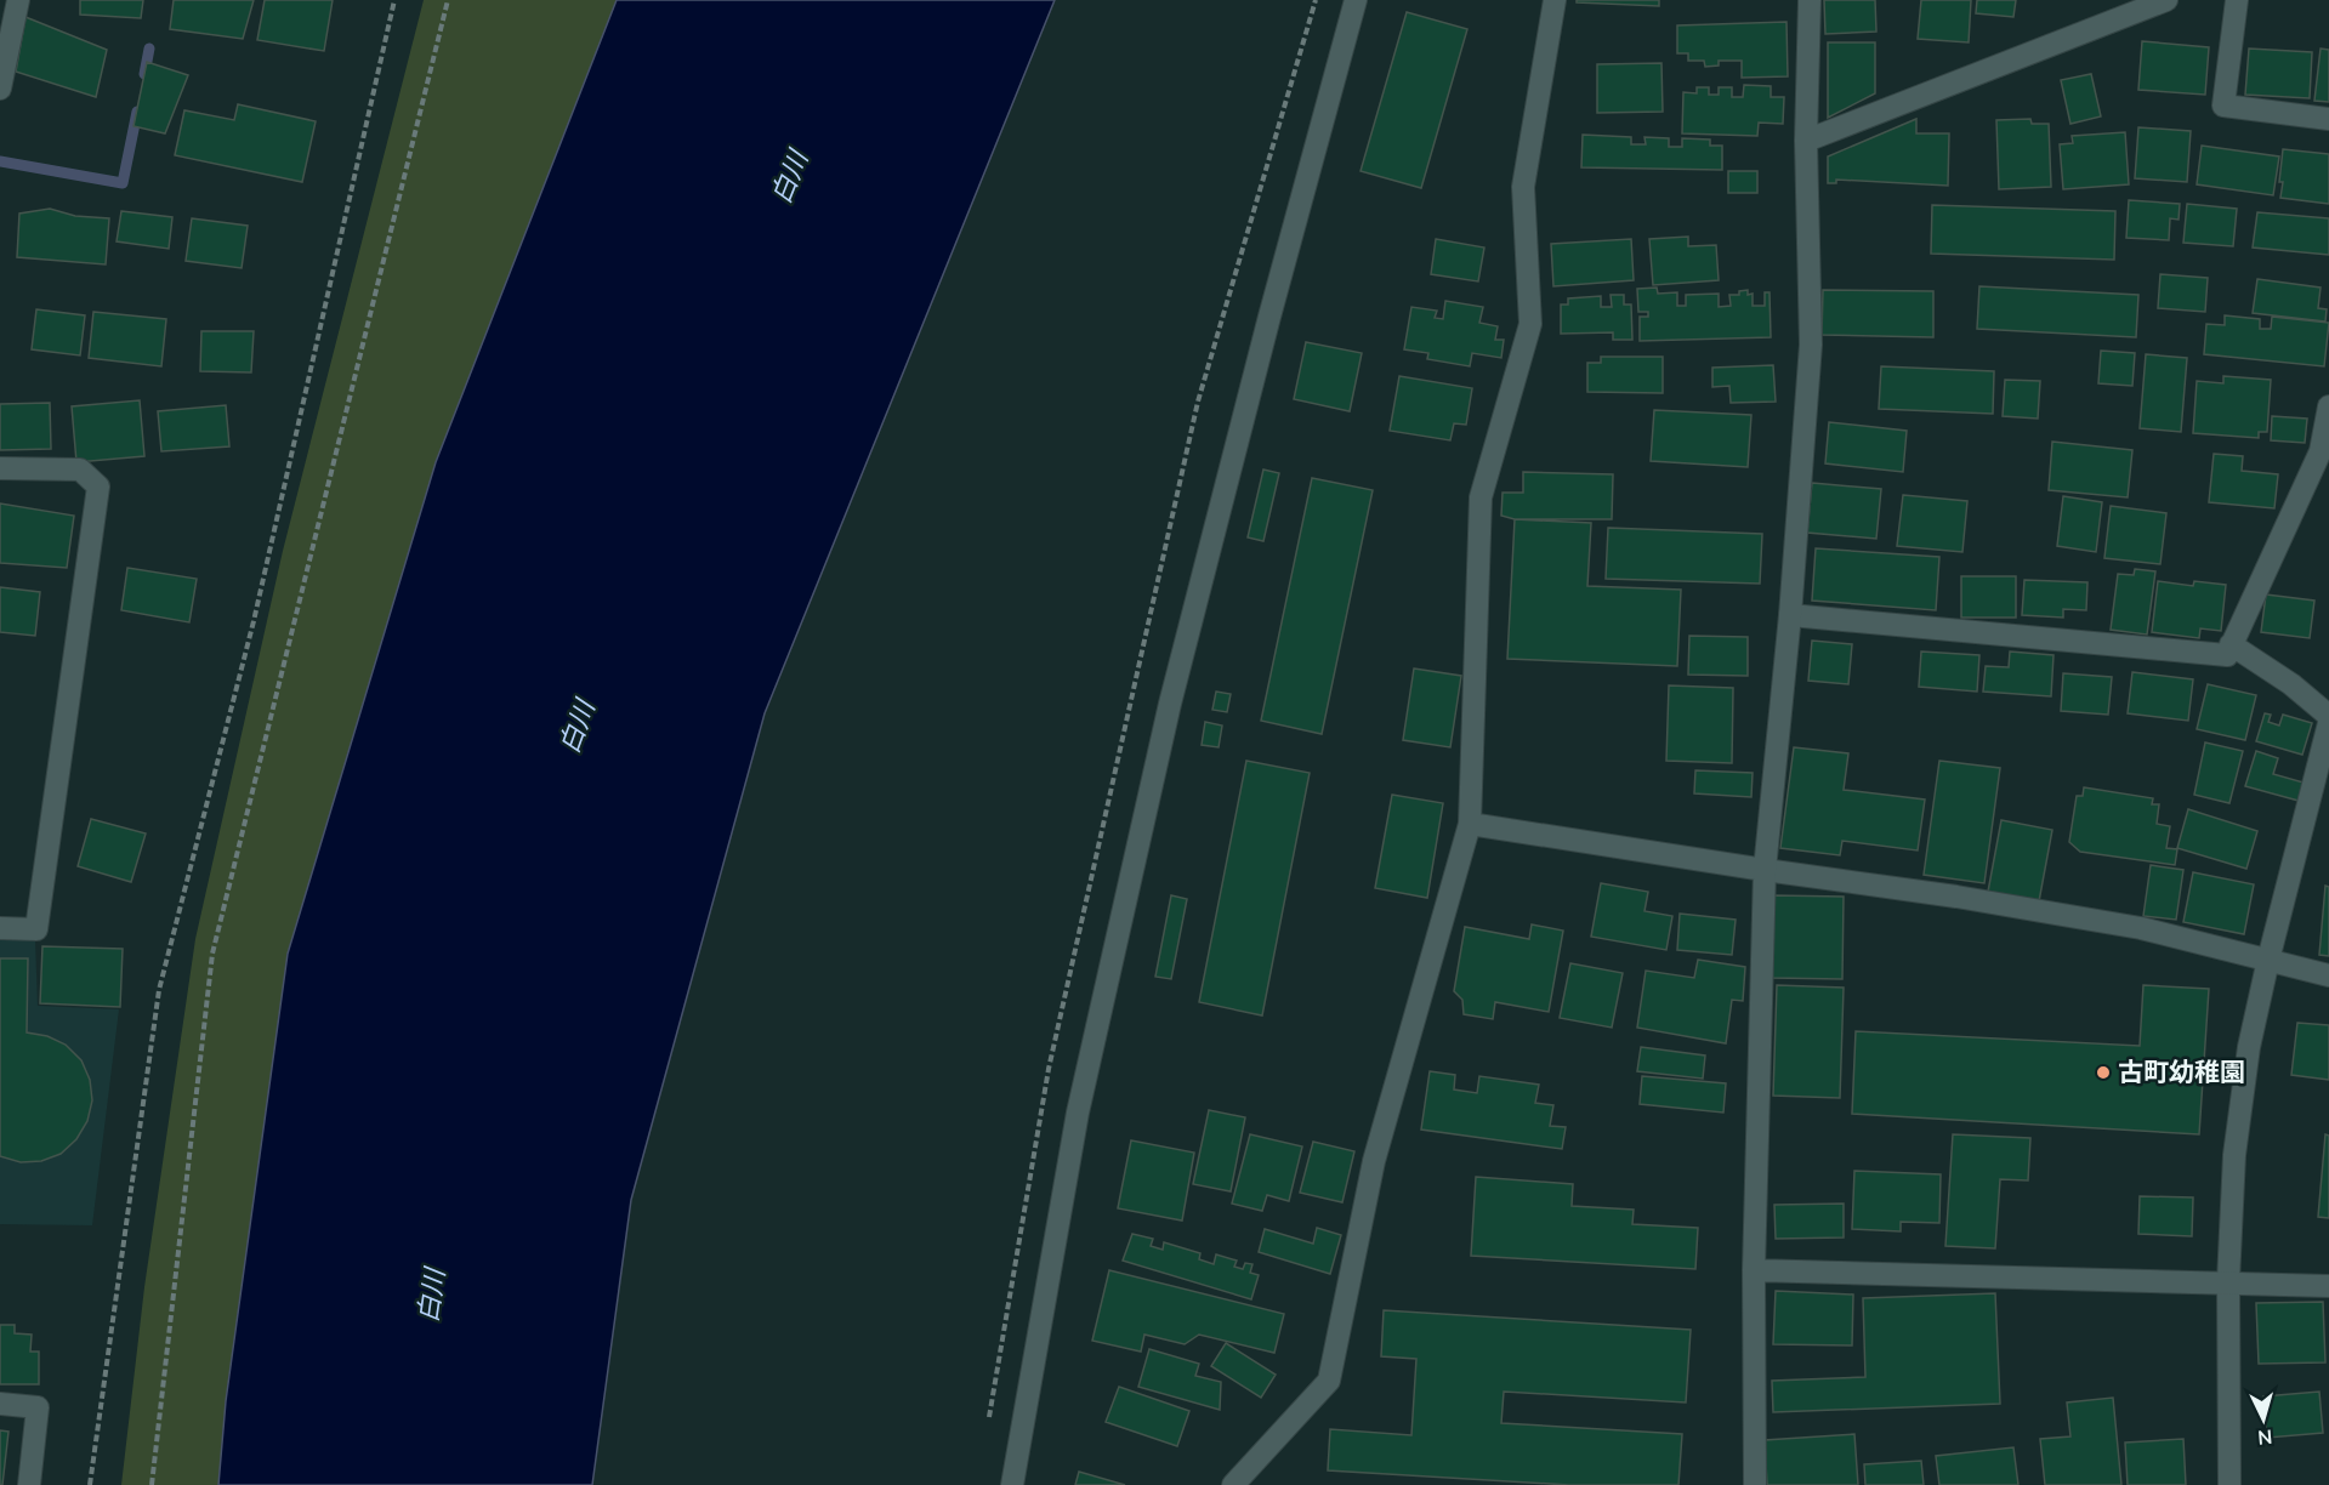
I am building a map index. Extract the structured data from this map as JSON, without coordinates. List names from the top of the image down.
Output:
{
  "water": ["白川"],
  "places": ["古町幼稚園"],
  "north": "bottom"
}
